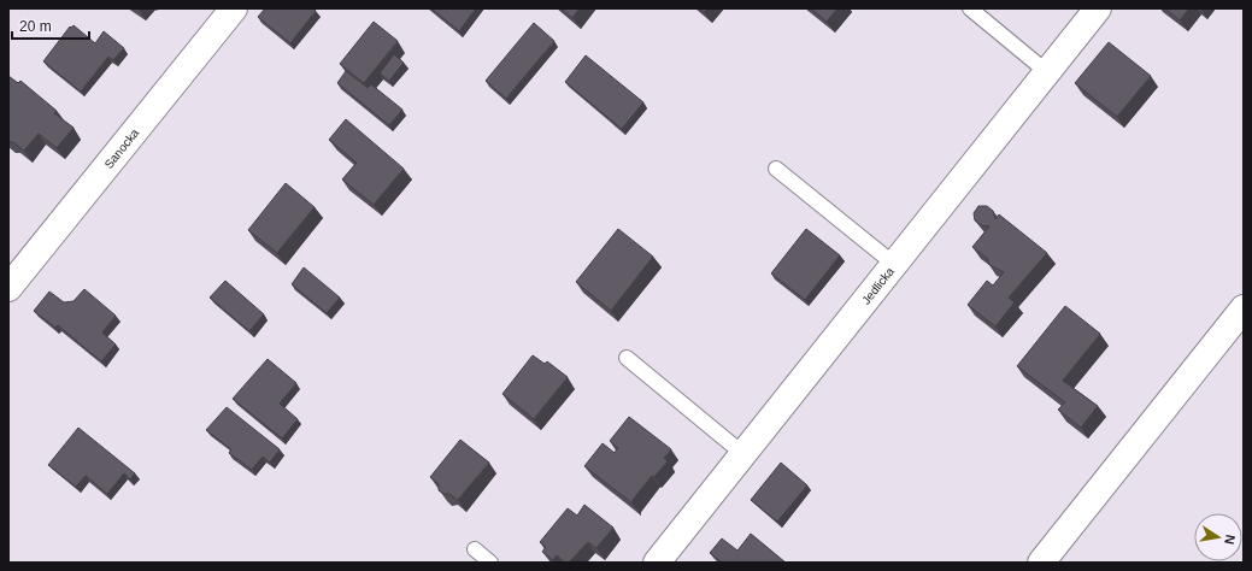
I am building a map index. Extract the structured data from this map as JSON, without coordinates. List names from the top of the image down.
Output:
{
  "streets": {
    "street": ["Sanocka", "Jedlicka"]
  },
  "scale_bar": "20 m",
  "north": "right"
}
